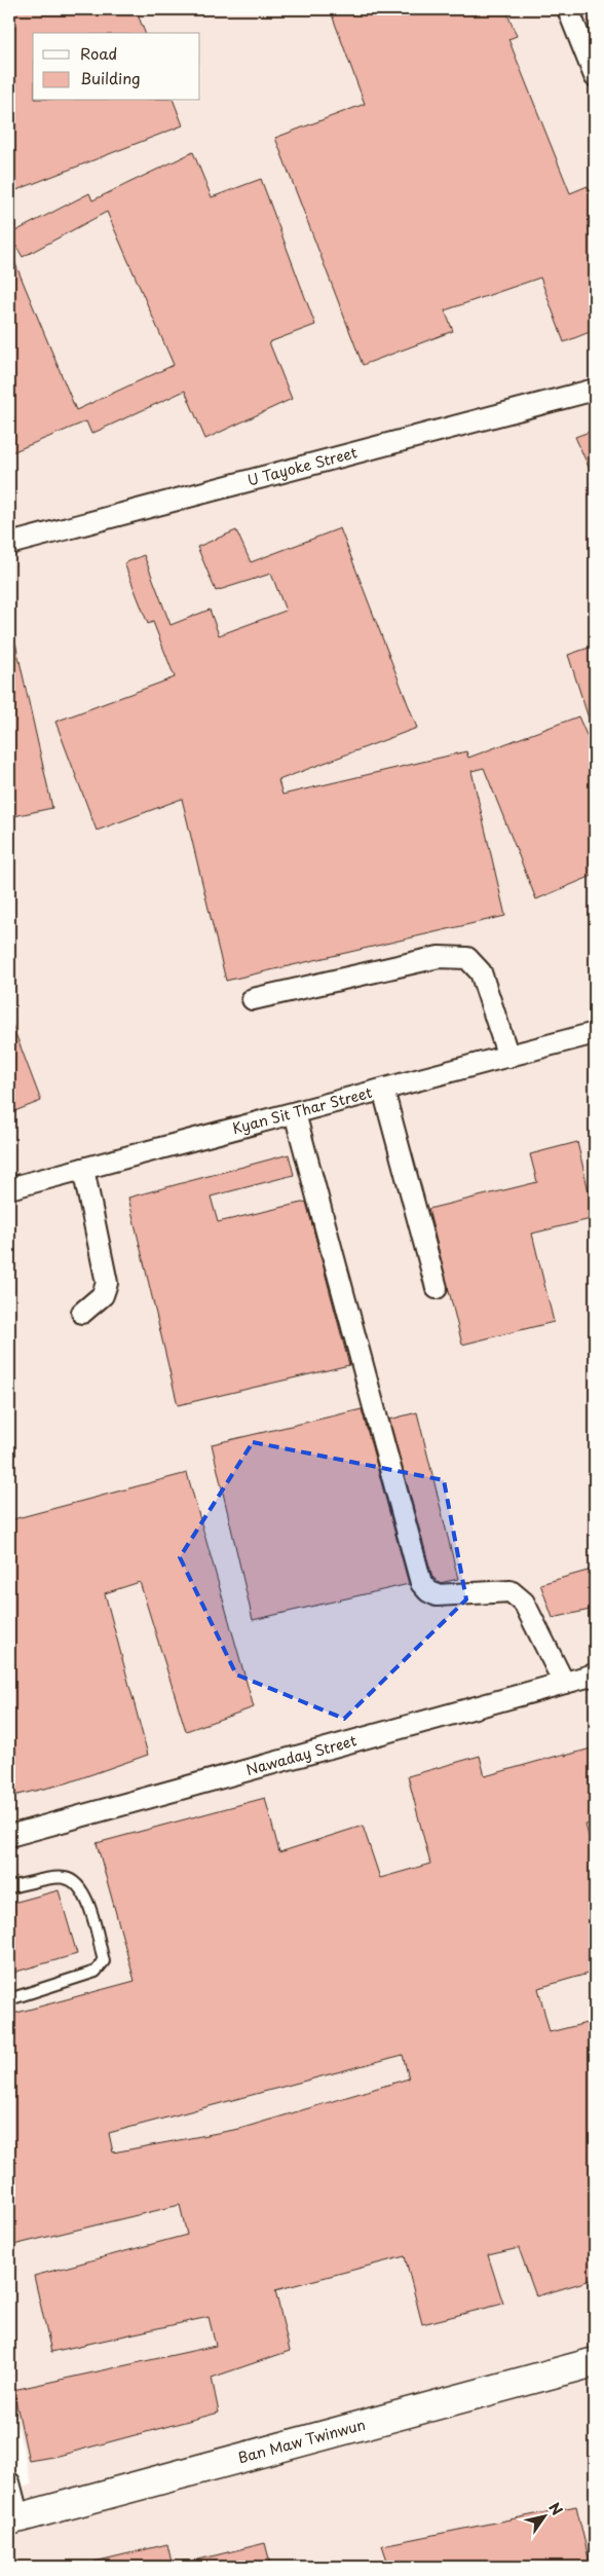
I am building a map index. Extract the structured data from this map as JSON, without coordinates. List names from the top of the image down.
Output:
{
  "streets": {
    "street": [
      "U Tayoke Street",
      "Kyan Sit Thar Street",
      "Nawaday Street",
      "Ban Maw Twinwun"
    ]
  },
  "legend": ["Road", "Building"],
  "north": "top right"
}
